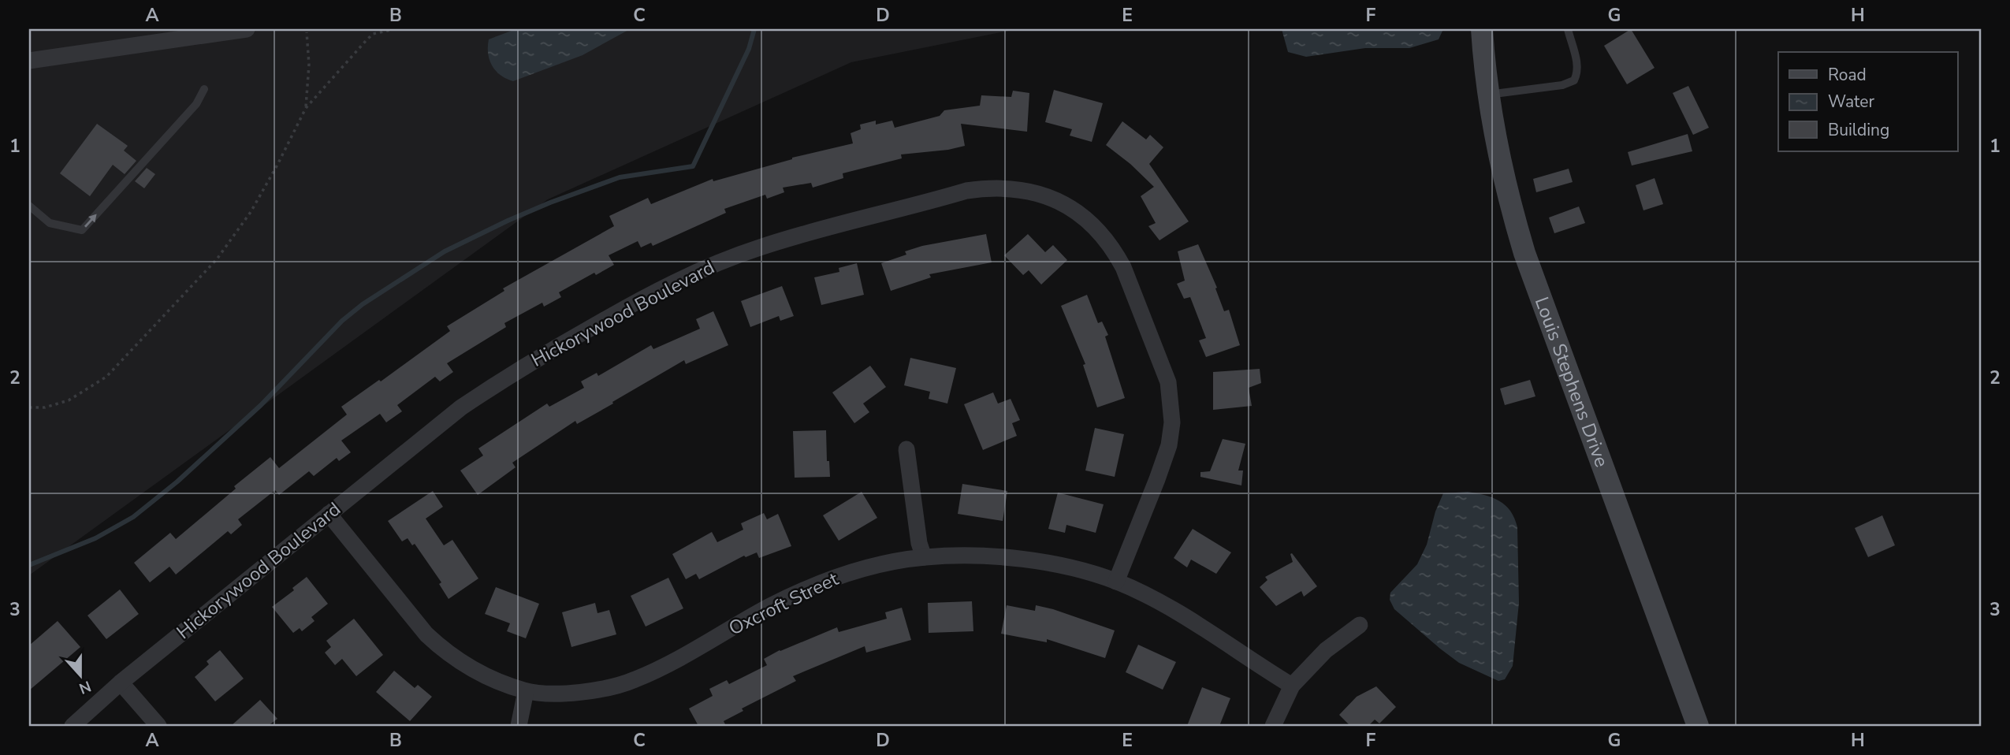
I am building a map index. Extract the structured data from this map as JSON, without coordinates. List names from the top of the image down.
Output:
{
  "streets": {
    "street": ["Hickorywood Boulevard", "Louis Stephens Drive", "Oxcroft Street"]
  },
  "crossings": [
    ["Hickorywood Boulevard", "Oxcroft Street"]
  ],
  "legend": ["Road", "Water", "Building"],
  "north": "bottom",
  "grid": {
    "columns": [
      "A",
      "B",
      "C",
      "D",
      "E",
      "F",
      "G",
      "H"
    ],
    "rows": ["1", "2", "3"]
  }
}
